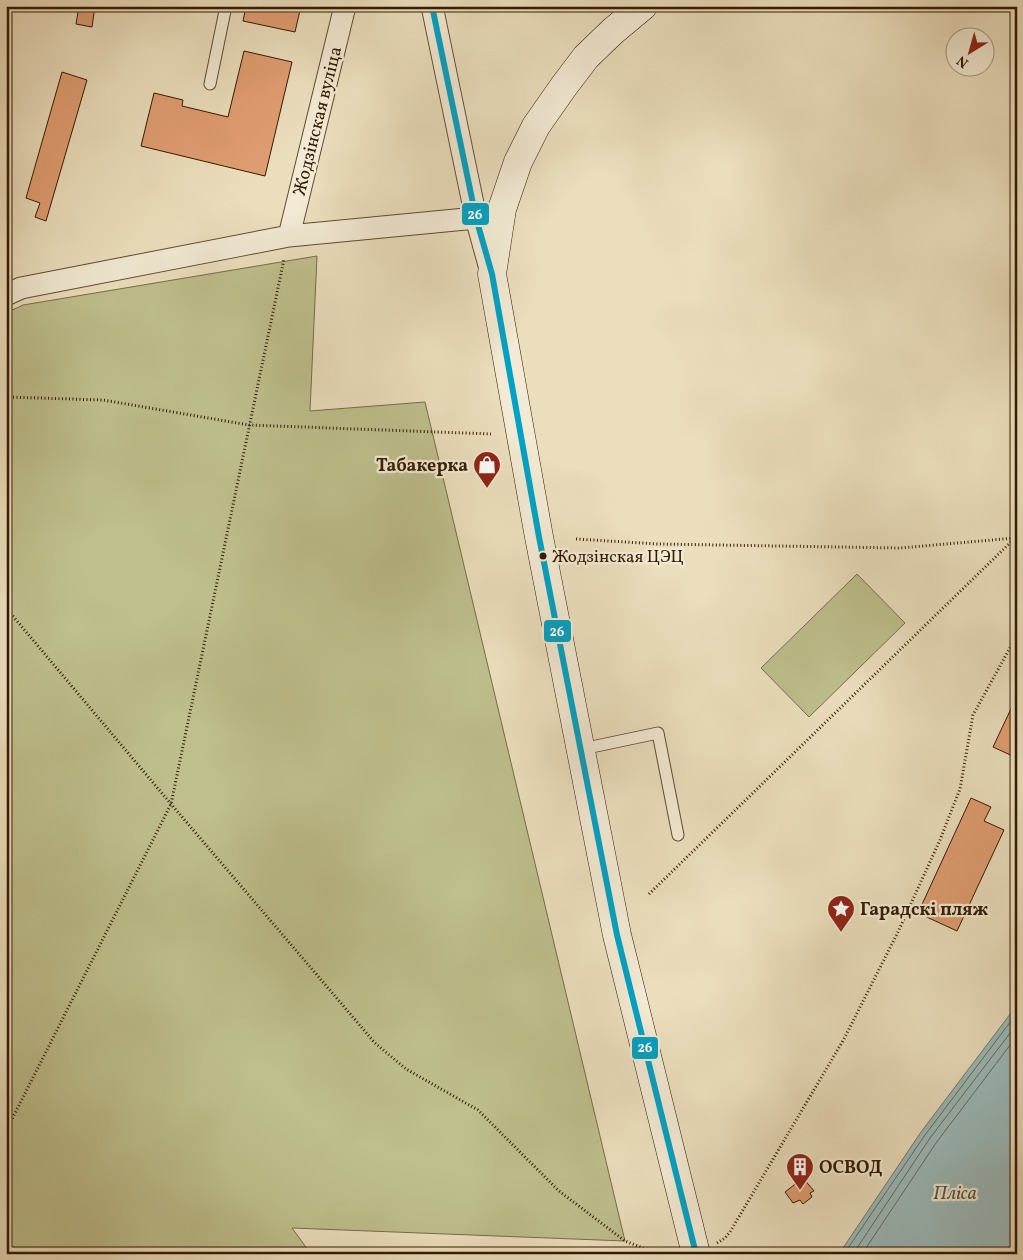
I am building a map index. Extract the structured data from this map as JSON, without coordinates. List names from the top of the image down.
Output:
{
  "streets": {
    "street": ["Жодзінская вуліца"]
  },
  "water": ["Пліса"],
  "places": {
    "shop": ["Табакерка"],
    "other": ["Жодзінская ЦЭЦ"],
    "place": ["Гарадскі пляж"],
    "building": ["ОСВОД"]
  },
  "lines": ["transit line 26"],
  "north": "bottom left"
}
